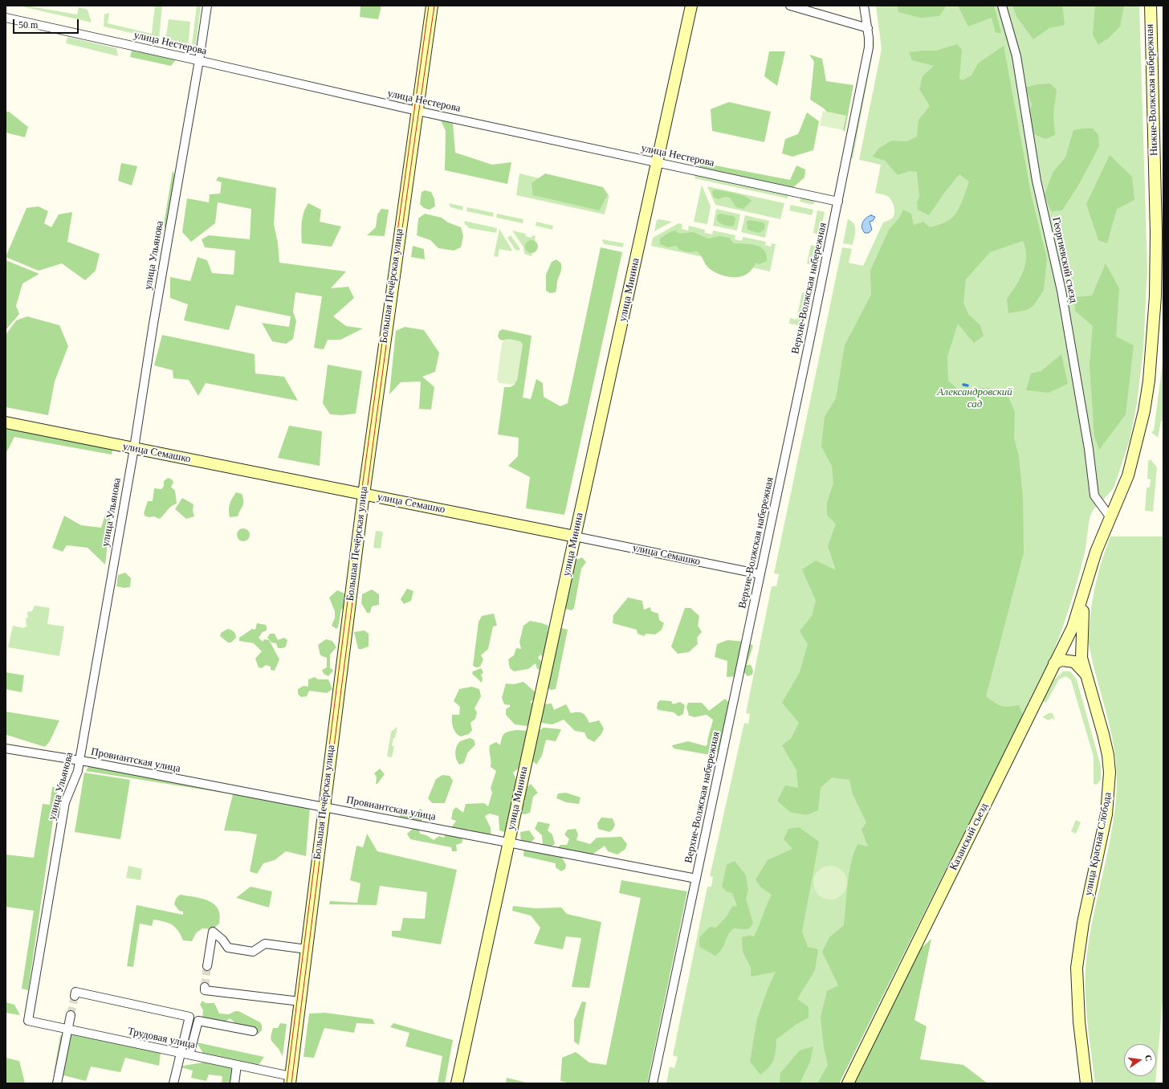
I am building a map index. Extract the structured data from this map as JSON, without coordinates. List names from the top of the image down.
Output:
{
  "streets": {
    "street": [
      "улица Нестерова",
      "Нижне-Волжская набережная",
      "улица Ульянова",
      "Георгиевский съезд",
      "Большая Печёрская улица",
      "Верхне-Волжская набережная",
      "улица Минина",
      "улица Семашко",
      "Провиантская улица",
      "Казанский съезд",
      "улица Красная Слобода",
      "Трудовая улица"
    ]
  },
  "crossings": [
    ["улица Нестерова", "улица Ульянова"],
    ["улица Нестерова", "Большая Печёрская улица"],
    ["улица Нестерова", "Верхне-Волжская набережная"],
    ["улица Нестерова", "улица Минина"],
    ["Нижне-Волжская набережная", "Георгиевский съезд"],
    ["Нижне-Волжская набережная", "Казанский съезд"],
    ["Нижне-Волжская набережная", "улица Красная Слобода"],
    ["улица Ульянова", "улица Семашко"],
    ["улица Ульянова", "Провиантская улица"],
    ["улица Ульянова", "Трудовая улица"],
    ["Большая Печёрская улица", "улица Семашко"],
    ["Большая Печёрская улица", "Провиантская улица"],
    ["Большая Печёрская улица", "Трудовая улица"],
    ["Верхне-Волжская набережная", "улица Семашко"],
    ["Верхне-Волжская набережная", "Провиантская улица"],
    ["улица Минина", "улица Семашко"],
    ["улица Минина", "Провиантская улица"],
    ["Казанский съезд", "улица Красная Слобода"]
  ],
  "parks": ["Александровский сад"],
  "scale_bar": "50 m",
  "north": "right"
}
